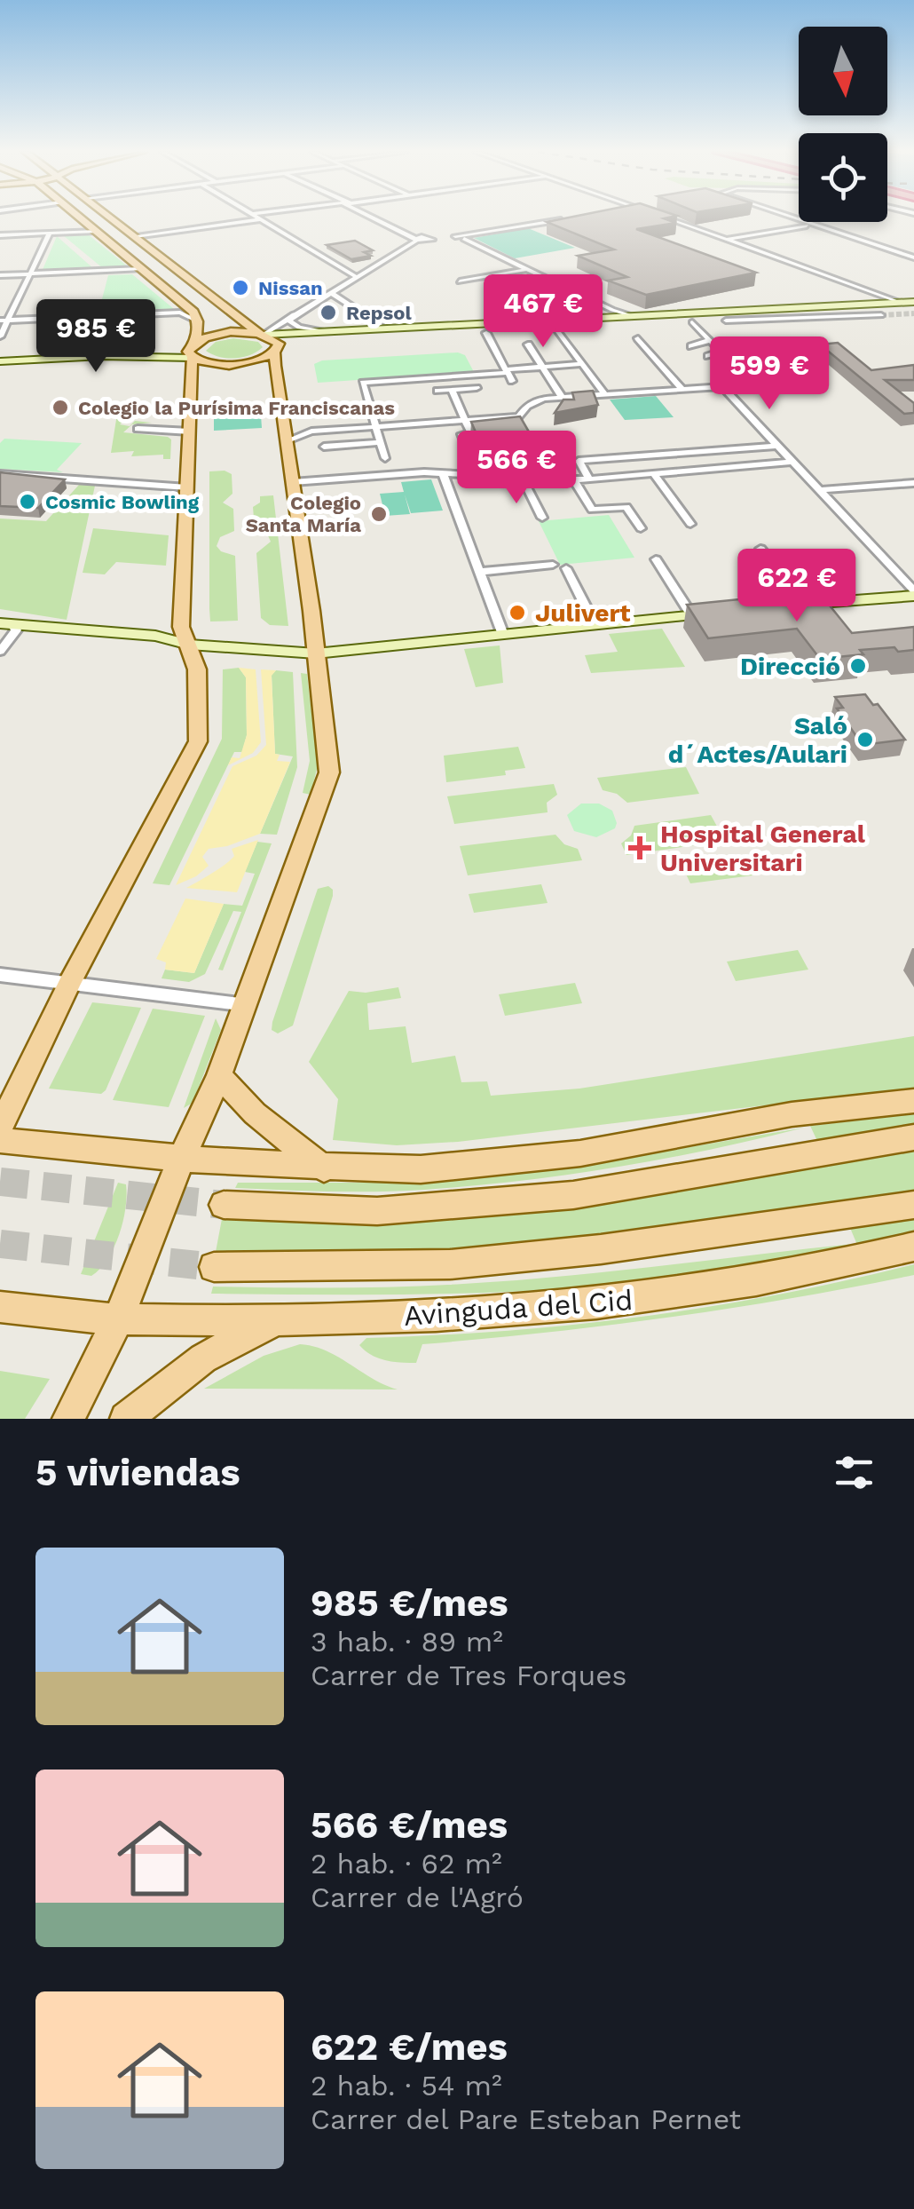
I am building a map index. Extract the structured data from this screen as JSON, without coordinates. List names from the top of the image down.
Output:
{
  "streets": {
    "main road": ["Avinguda del Cid"]
  },
  "places": {
    "other": [
      "Nissan",
      "Repsol",
      "Colegio la Purísima Franciscanas",
      "Cosmic Bowling",
      "Colegio Santa María",
      "Julivert",
      "Direcció",
      "Saló d´Actes/Aulari"
    ],
    "health": ["Hospital General Universitari"]
  },
  "north": "bottom",
  "page": {
    "price": [
      "467 €",
      "985 €",
      "599 €",
      "566 €",
      "622 €"
    ],
    "heading": "5 viviendas",
    "list": [
      {
        "name": "985 €/mes",
        "note": "3 hab. · 89 m² · Carrer de Tres Forques"
      },
      {
        "name": "566 €/mes",
        "note": "2 hab. · 62 m² · Carrer de l'Agró"
      },
      {
        "name": "622 €/mes",
        "note": "2 hab. · 54 m² · Carrer del Pare Esteban Pernet"
      }
    ]
  }
}
